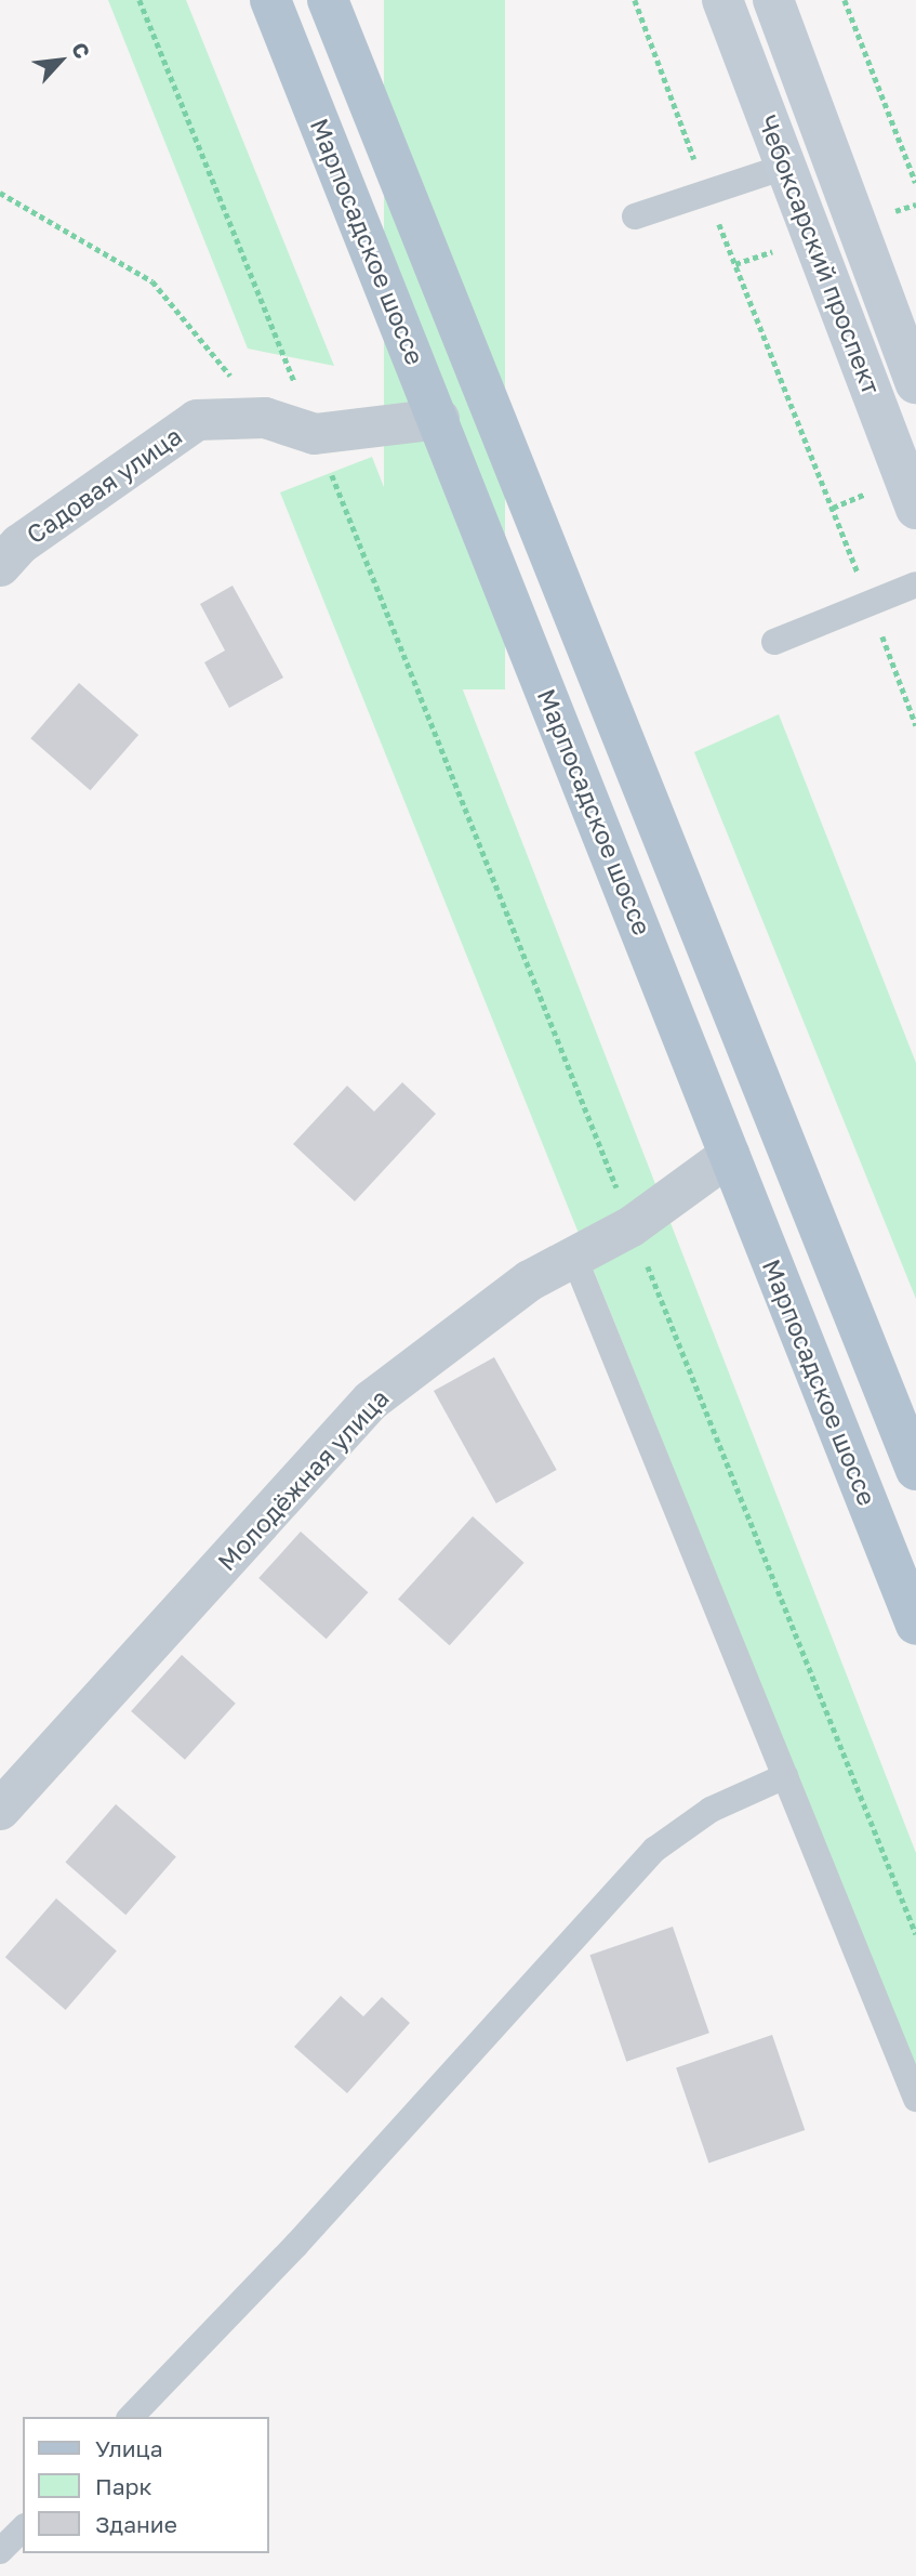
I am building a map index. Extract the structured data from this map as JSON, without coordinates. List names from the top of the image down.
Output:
{
  "streets": {
    "main road": ["Марпосадское шоссе"],
    "street": ["Чебоксарский проспект", "Садовая улица", "Молодёжная улица"]
  },
  "crossings": [
    ["Марпосадское шоссе", "Садовая улица"],
    ["Марпосадское шоссе", "Молодёжная улица"]
  ],
  "legend": ["Улица", "Парк", "Здание"],
  "north": "top right"
}
